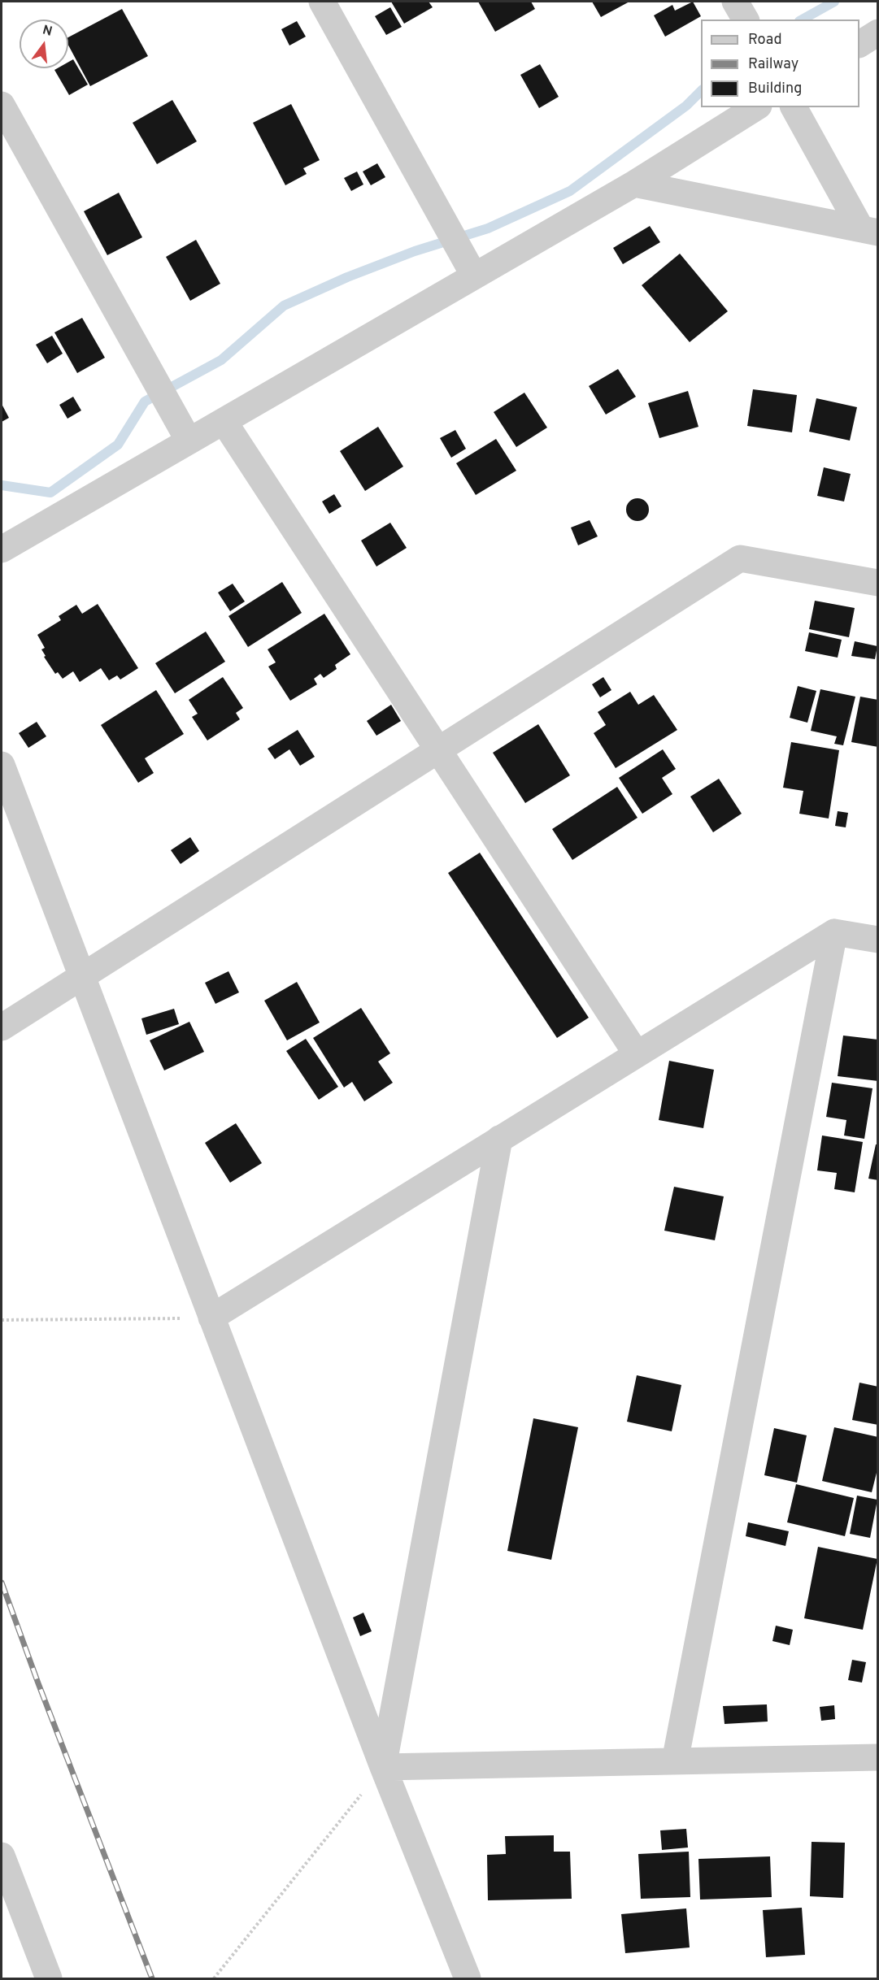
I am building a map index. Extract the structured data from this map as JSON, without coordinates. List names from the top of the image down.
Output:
{
  "legend": ["Road", "Railway", "Building"],
  "north": "top"
}
